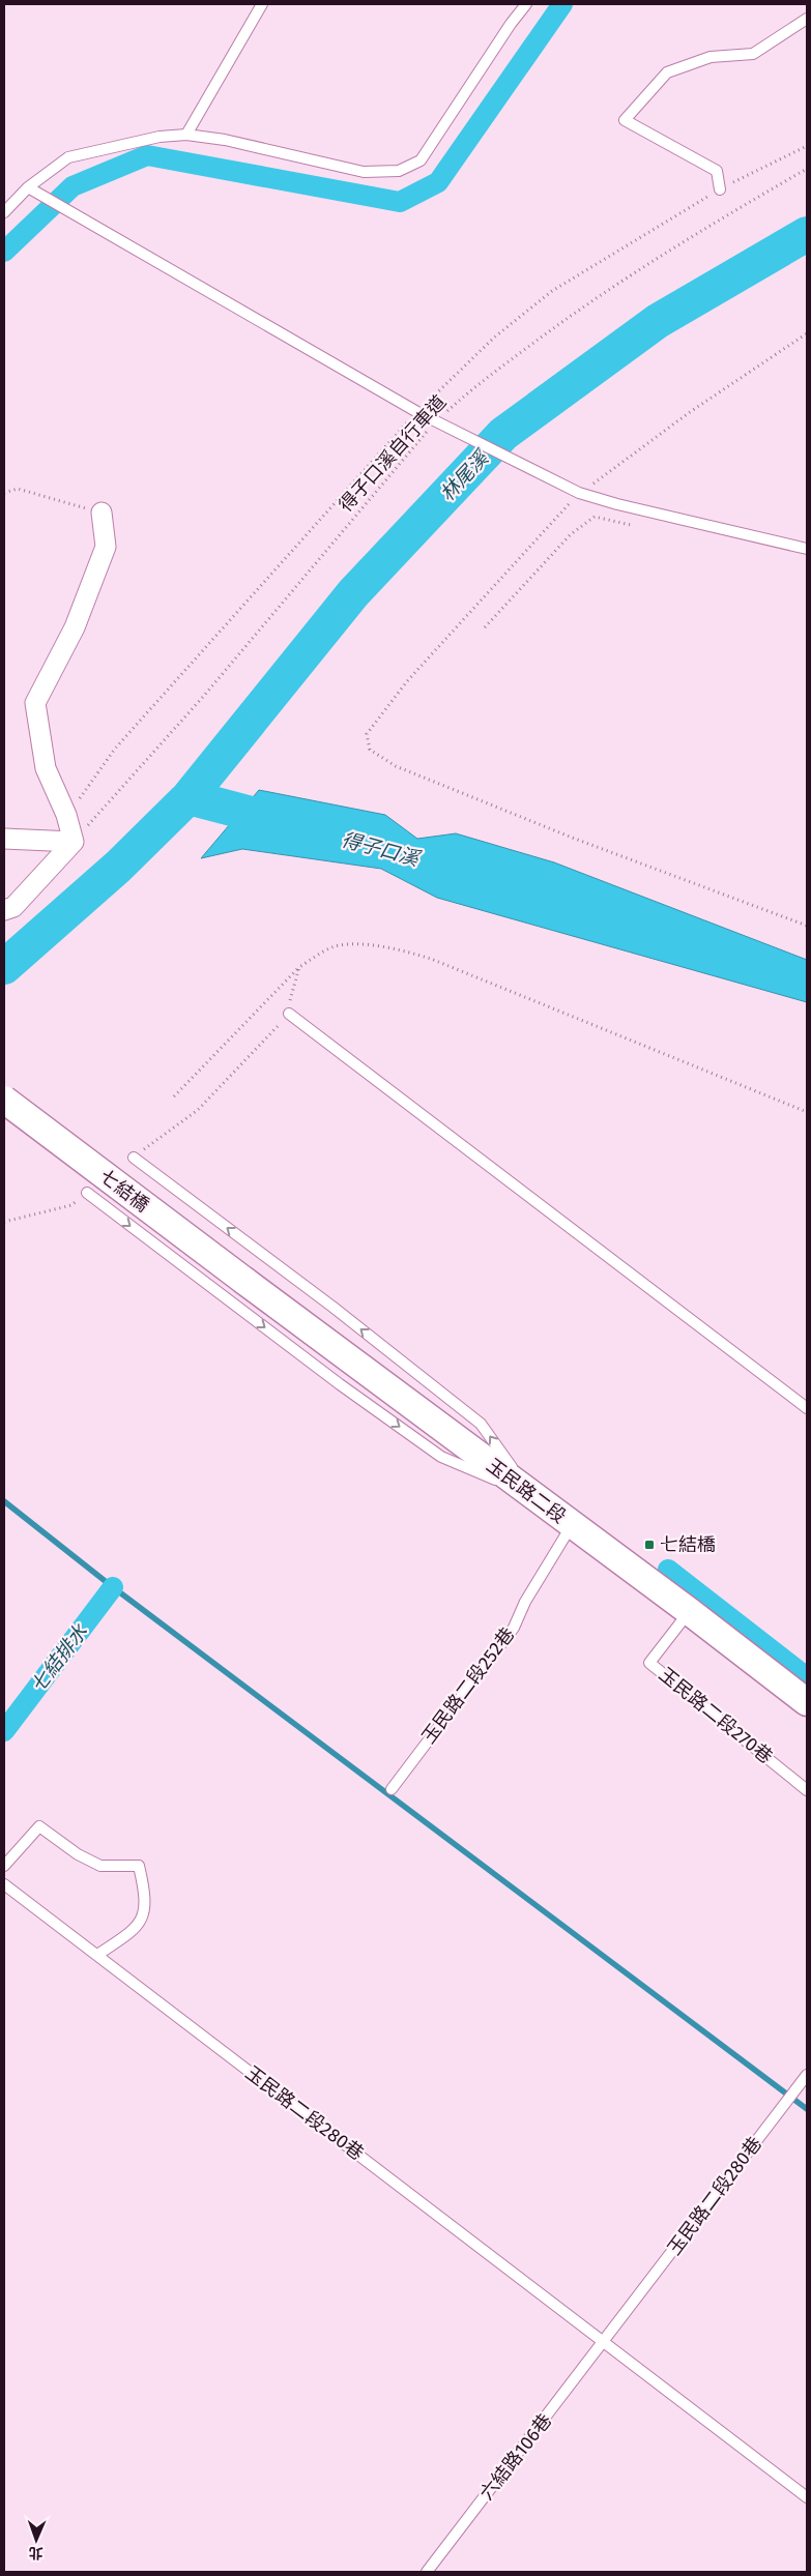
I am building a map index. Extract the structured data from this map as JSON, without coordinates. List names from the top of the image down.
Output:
{
  "streets": {
    "street": ["七結橋", "玉民路二段"],
    "lane": [
      "玉民路二段252巷",
      "玉民路二段270巷",
      "玉民路二段280巷",
      "六結路106巷"
    ],
    "path": ["得子口溪自行車道"]
  },
  "crossings": [
    ["七結橋", "玉民路二段"],
    ["玉民路二段", "玉民路二段252巷"],
    ["玉民路二段", "玉民路二段270巷"],
    ["玉民路二段280巷", "六結路106巷"]
  ],
  "water": ["林尾溪", "得子口溪", "七結排水"],
  "places": {
    "transit": ["七結橋"]
  },
  "north": "bottom"
}
